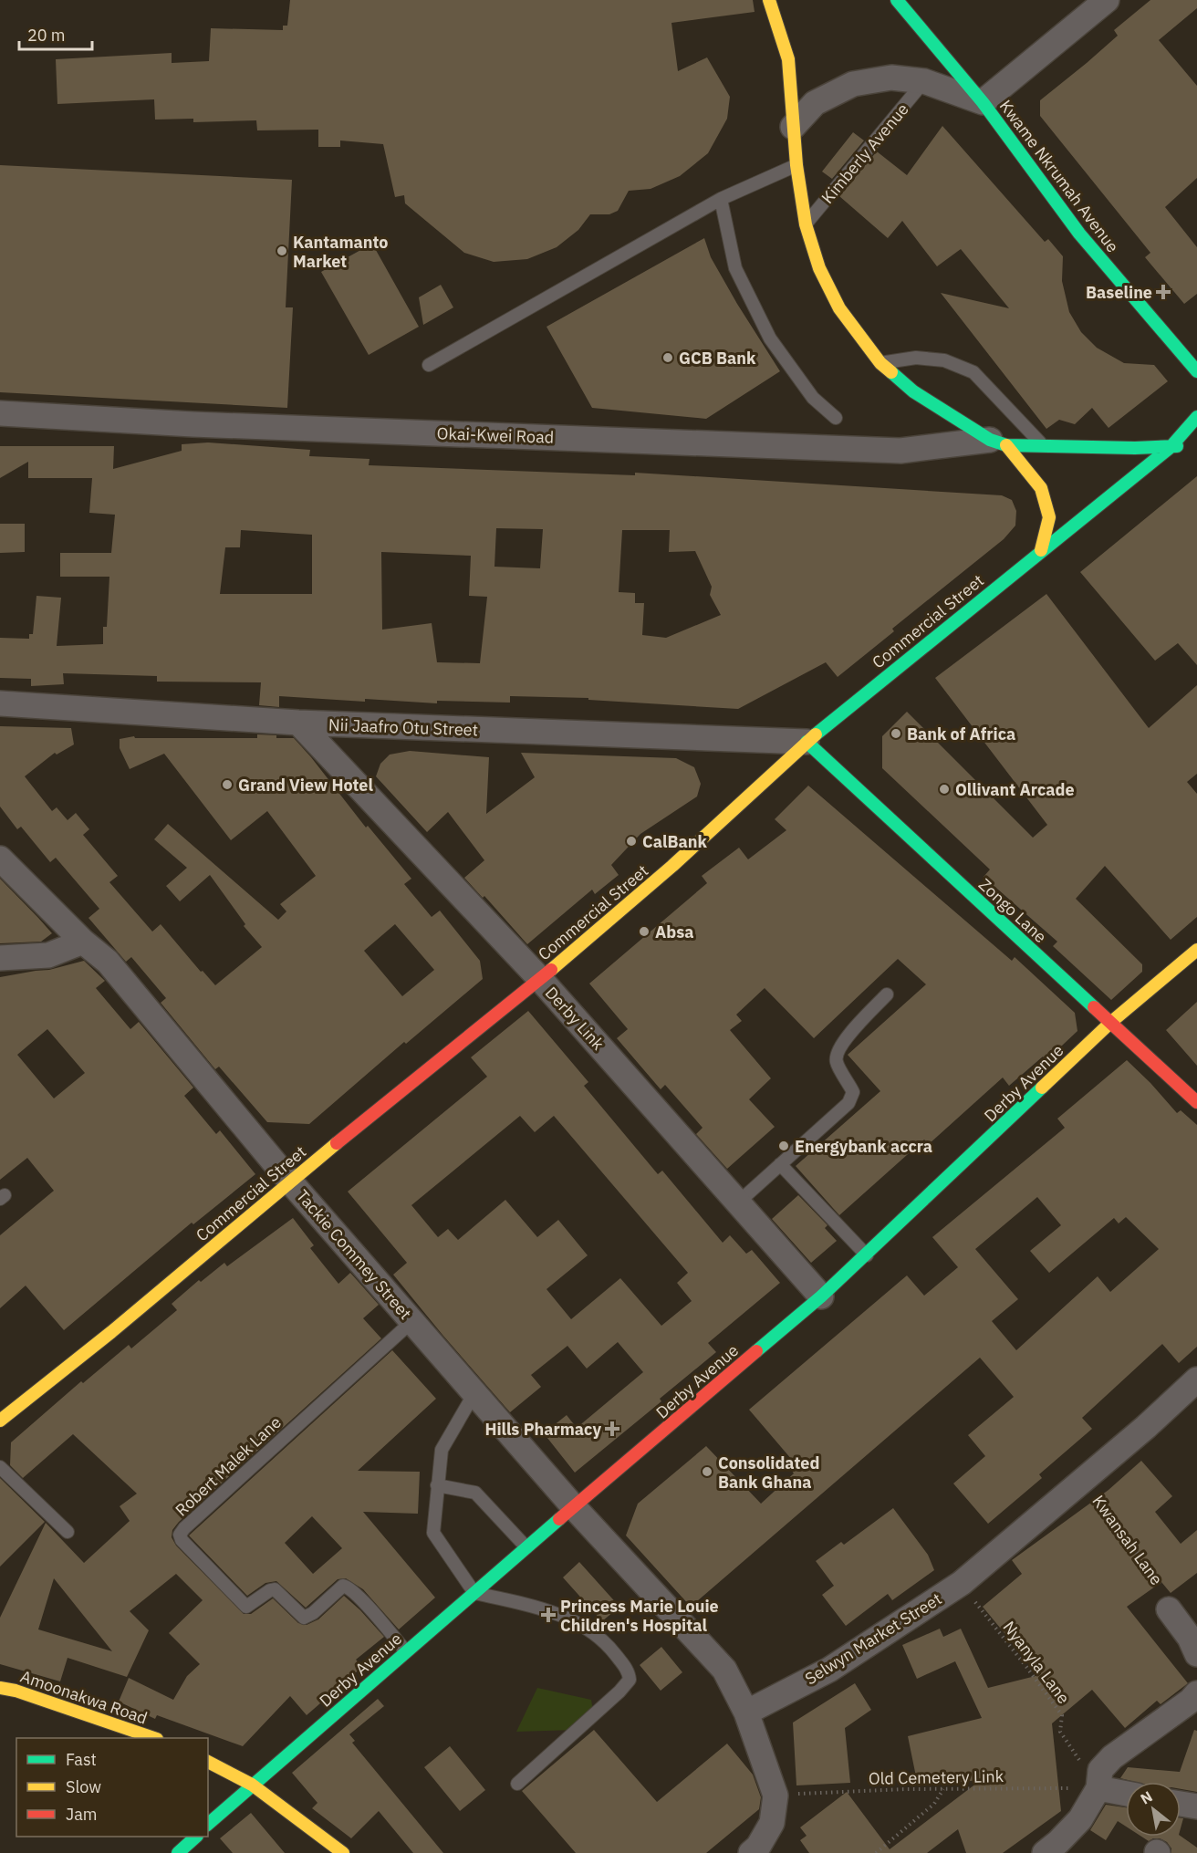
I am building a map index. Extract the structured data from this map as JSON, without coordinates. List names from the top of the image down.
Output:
{
  "streets": {
    "street": [
      "Kimberly Avenue",
      "Kwame Nkrumah Avenue",
      "Okai-Kwei Road",
      "Commercial Street",
      "Nii Jaafro Otu Street",
      "Zongo Lane",
      "Derby Link",
      "Derby Avenue",
      "Tackie Commey Street",
      "Selwyn Market Street",
      "Amoonakwa Road"
    ],
    "lane": ["Robert Malek Lane"],
    "path": ["Kwansah Lane", "Nyanyla Lane", "Old Cemetery Link"]
  },
  "crossings": [
    ["Kimberly Avenue", "Kwame Nkrumah Avenue"],
    ["Commercial Street", "Nii Jaafro Otu Street"],
    ["Commercial Street", "Zongo Lane"],
    ["Commercial Street", "Derby Link"],
    ["Commercial Street", "Tackie Commey Street"],
    ["Nii Jaafro Otu Street", "Zongo Lane"],
    ["Nii Jaafro Otu Street", "Derby Link"],
    ["Zongo Lane", "Derby Avenue"],
    ["Derby Link", "Derby Avenue"],
    ["Derby Avenue", "Tackie Commey Street"],
    ["Derby Avenue", "Robert Malek Lane"],
    ["Tackie Commey Street", "Robert Malek Lane"],
    ["Kwansah Lane", "Selwyn Market Street"],
    ["Selwyn Market Street", "Nyanyla Lane"],
    ["Nyanyla Lane", "Old Cemetery Link"]
  ],
  "places": {
    "other": [
      "Kantamanto Market",
      "GCB Bank",
      "Bank of Africa",
      "Grand View Hotel",
      "Ollivant Arcade",
      "CalBank",
      "Absa",
      "Energybank accra",
      "Consolidated Bank Ghana"
    ],
    "health": ["Baseline", "Hills Pharmacy", "Princess Marie Louie Children's Hospital"]
  },
  "legend": ["Fast", "Slow", "Jam"],
  "scale_bar": "20 m",
  "north": "top left"
}
